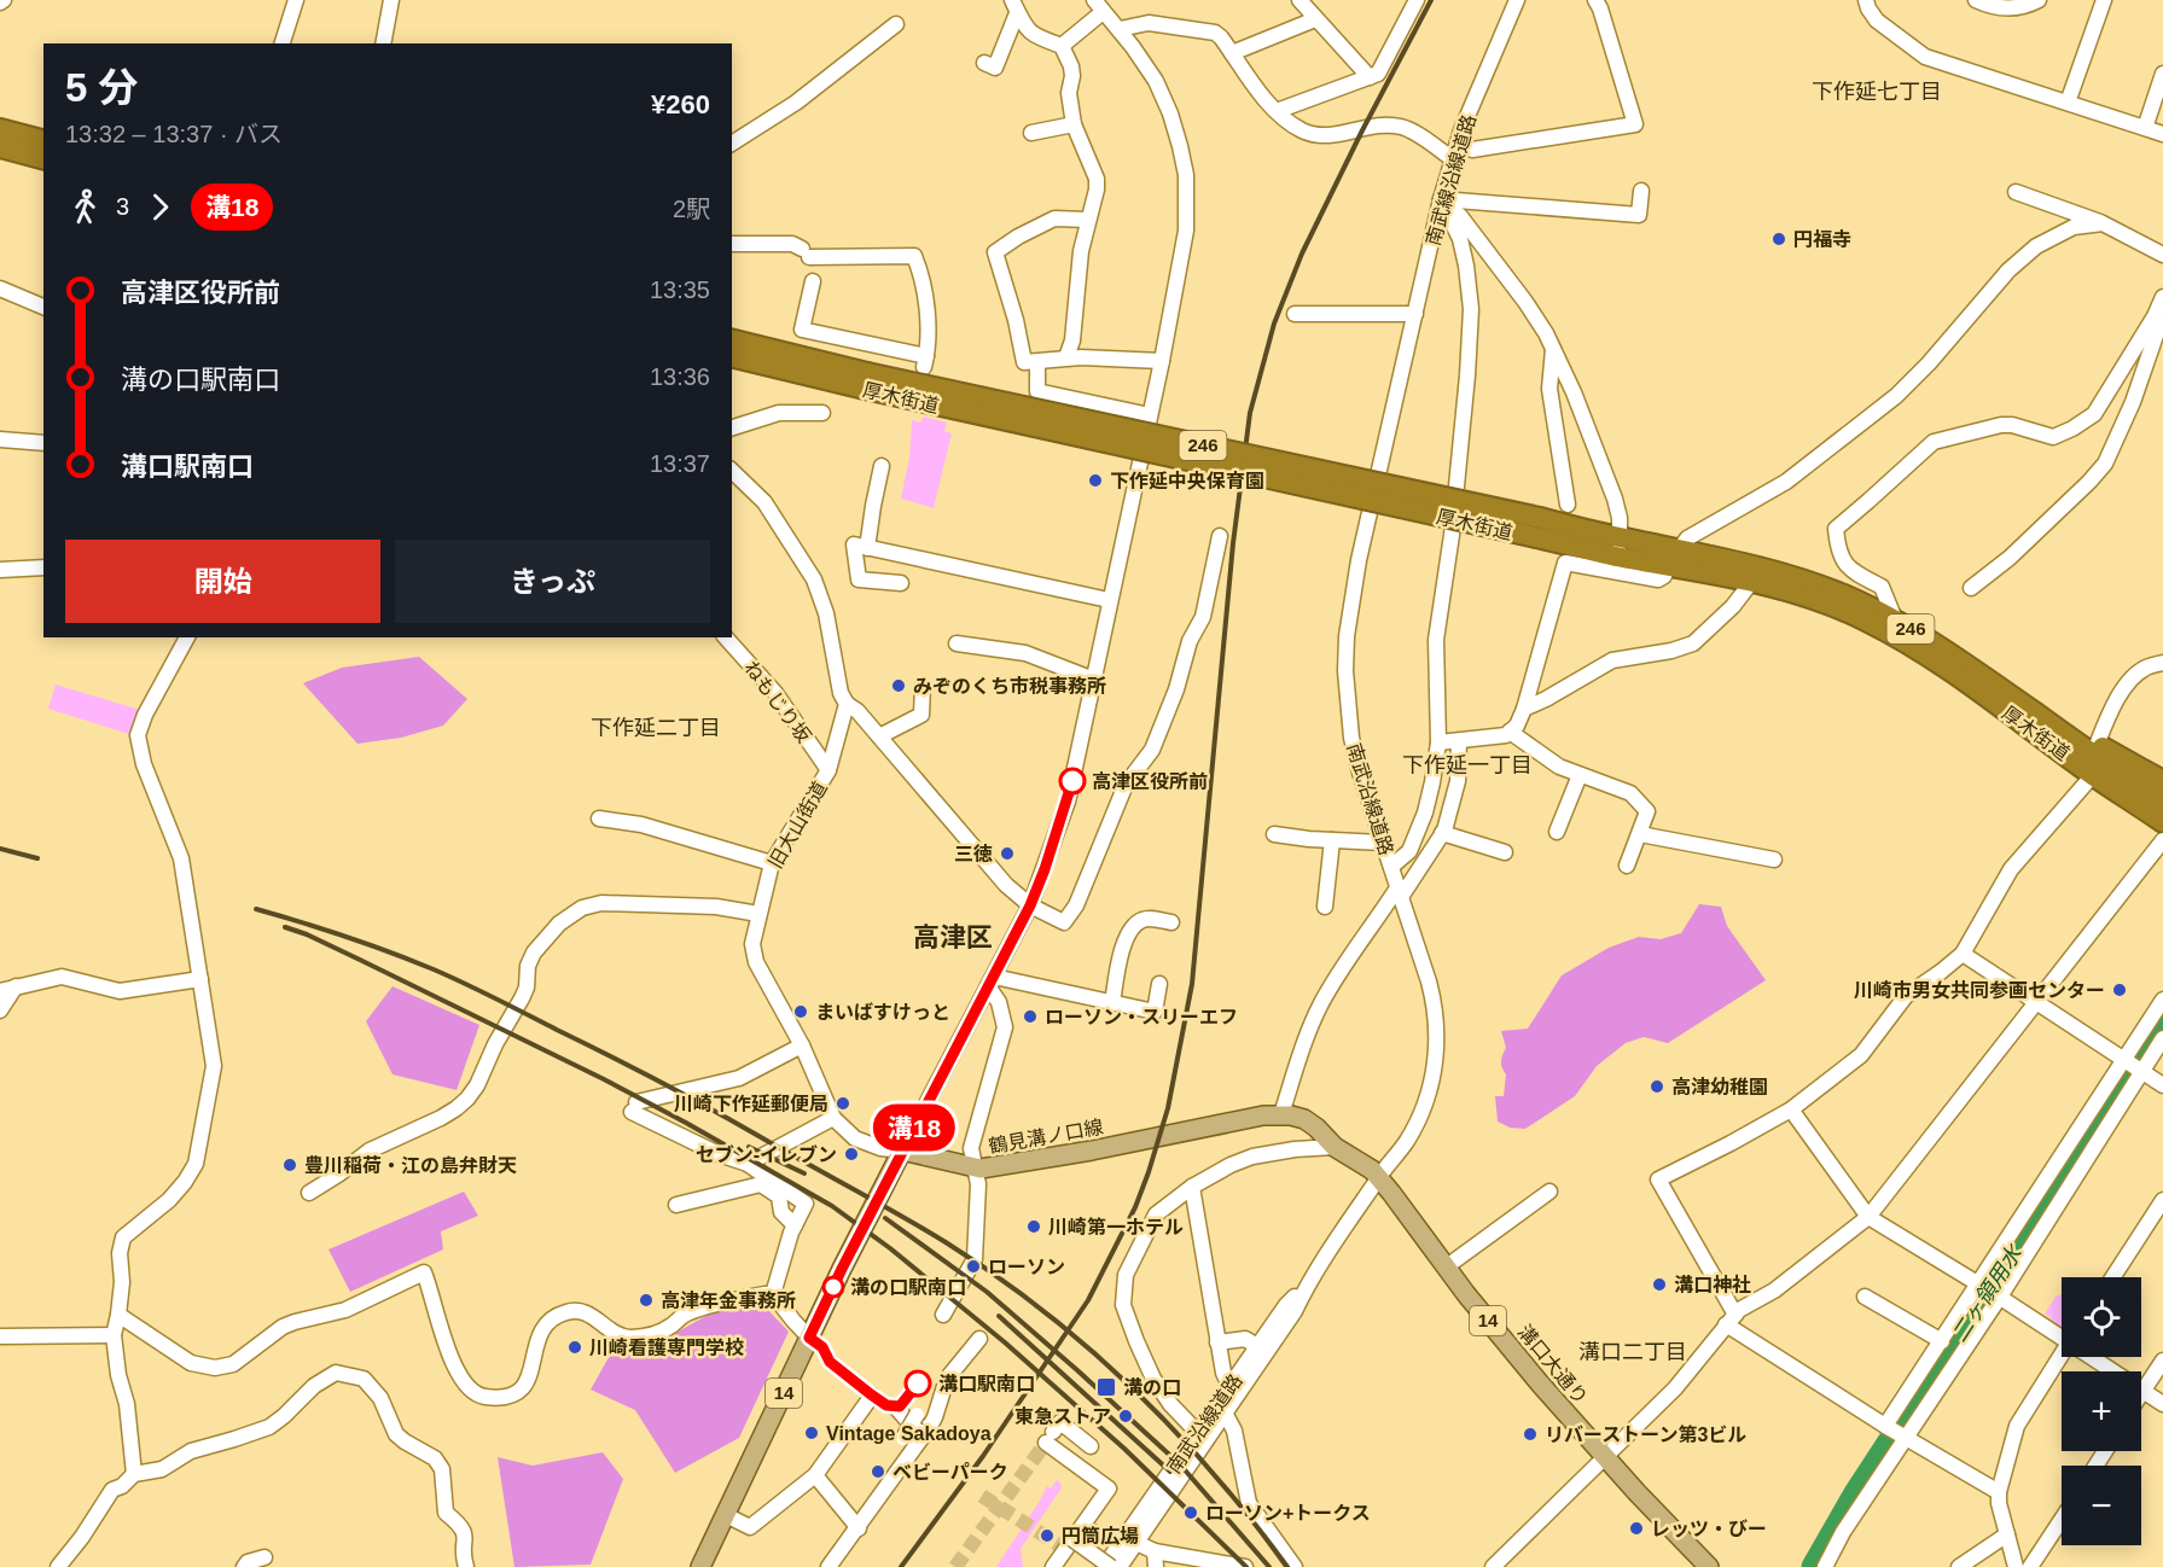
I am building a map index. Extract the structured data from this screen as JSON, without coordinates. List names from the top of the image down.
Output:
{
  "streets": {
    "highway": ["厚木街道", "246"],
    "main road": ["鶴見溝ノ口線", "14", "溝口大通り"],
    "street": [
      "南武線沿線道路",
      "ねもじり坂",
      "南武沿線道路",
      "旧大山街道"
    ]
  },
  "crossings": [
    ["南武線沿線道路", "南武沿線道路"],
    ["厚木街道", "246"],
    ["ねもじり坂", "旧大山街道"],
    ["南武沿線道路", "鶴見溝ノ口線"],
    ["南武沿線道路", "溝口大通り"],
    ["旧大山街道", "鶴見溝ノ口線"],
    ["旧大山街道", "14"],
    ["鶴見溝ノ口線", "14"],
    ["鶴見溝ノ口線", "溝口大通り"]
  ],
  "districts": [
    "下作延七丁目",
    "下作延二丁目",
    "下作延一丁目",
    "高津区",
    "溝口二丁目"
  ],
  "water": ["二ヶ領用水"],
  "places": {
    "other": [
      "円福寺",
      "下作延中央保育園",
      "みぞのくち市税事務所",
      "高津区役所前",
      "三徳",
      "川崎市男女共同参画センター",
      "まいばすけっと",
      "ローソン・スリーエフ",
      "高津幼稚園",
      "川崎下作延郵便局",
      "セブン-イレブン",
      "豊川稲荷・江の島弁財天",
      "川崎第一ホテル",
      "ローソン",
      "溝口神社",
      "溝の口駅南口",
      "高津年金事務所",
      "川崎看護専門学校",
      "溝口駅南口",
      "東急ストア",
      "Vintage Sakadoya",
      "リバーストーン第3ビル",
      "ベビーパーク",
      "ローソン+トークス",
      "レッツ・びー",
      "円筒広場"
    ],
    "transit": ["溝の口"]
  },
  "lines": ["bus line 溝18"],
  "page": {
    "on_map": "溝18",
    "heading": ["5 分", "13:32 – 13:37 · バス", "¥260"],
    "legs": ["3", "溝18", "2駅"],
    "list": [
      {
        "name": "高津区役所前",
        "value": "13:35"
      },
      {
        "name": "溝の口駅南口",
        "value": "13:36"
      },
      {
        "name": "溝口駅南口",
        "value": "13:37"
      }
    ],
    "buttons": ["開始", "きっぷ"],
    "map_buttons": ["+", "−"]
  }
}
